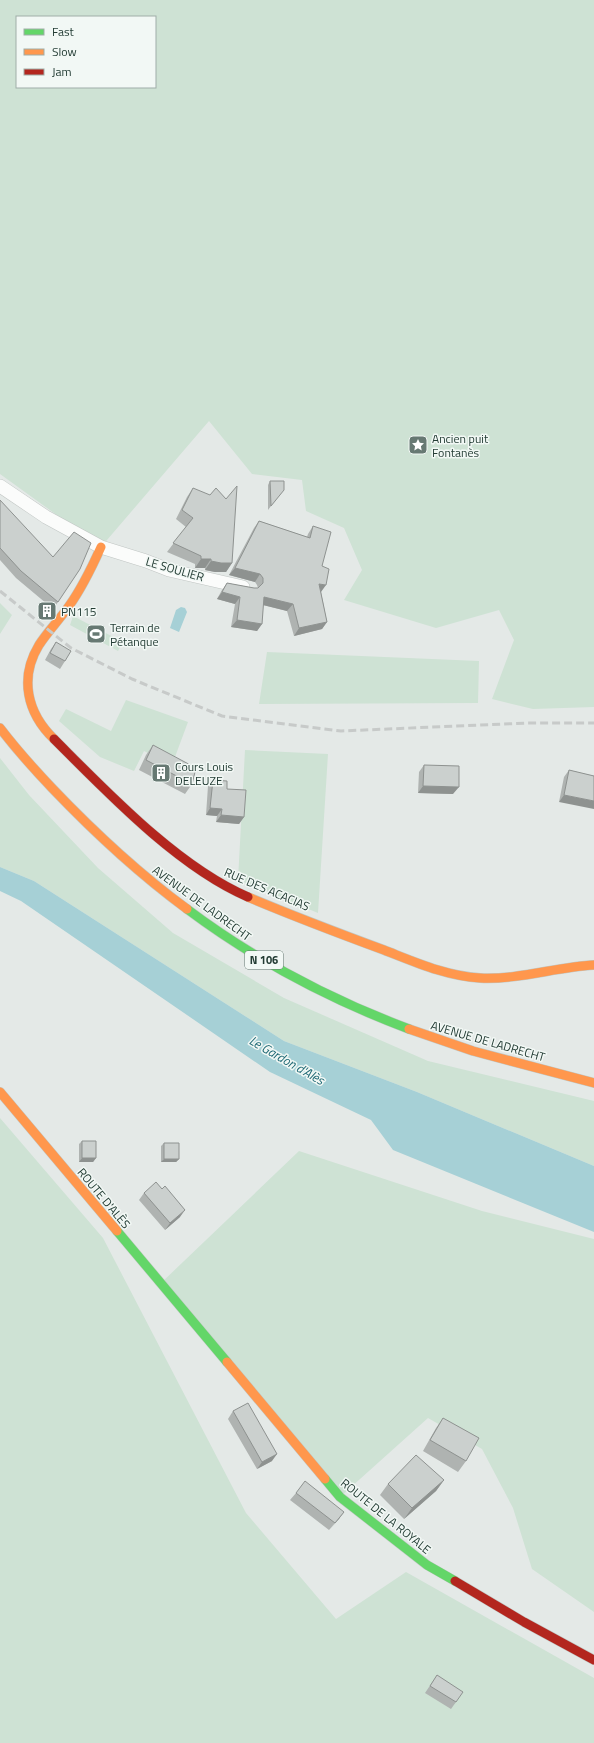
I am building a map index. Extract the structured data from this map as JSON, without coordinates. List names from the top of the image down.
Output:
{
  "streets": {
    "main road": [
      "RUE DES ACACIAS",
      "AVENUE DE LADRECHT",
      "N 106",
      "ROUTE D'ALÈS",
      "ROUTE DE LA ROYALE"
    ],
    "street": ["LE SOULIER"]
  },
  "crossings": [
    ["LE SOULIER", "RUE DES ACACIAS"],
    ["ROUTE D'ALÈS", "ROUTE DE LA ROYALE"]
  ],
  "water": ["Le Gardon d'Alès"],
  "places": {
    "place": ["Ancien puit Fontanès"],
    "building": ["PN115", "Cours Louis DELEUZE"],
    "sports": ["Terrain de Pétanque"]
  },
  "legend": ["Fast", "Slow", "Jam"]
}
